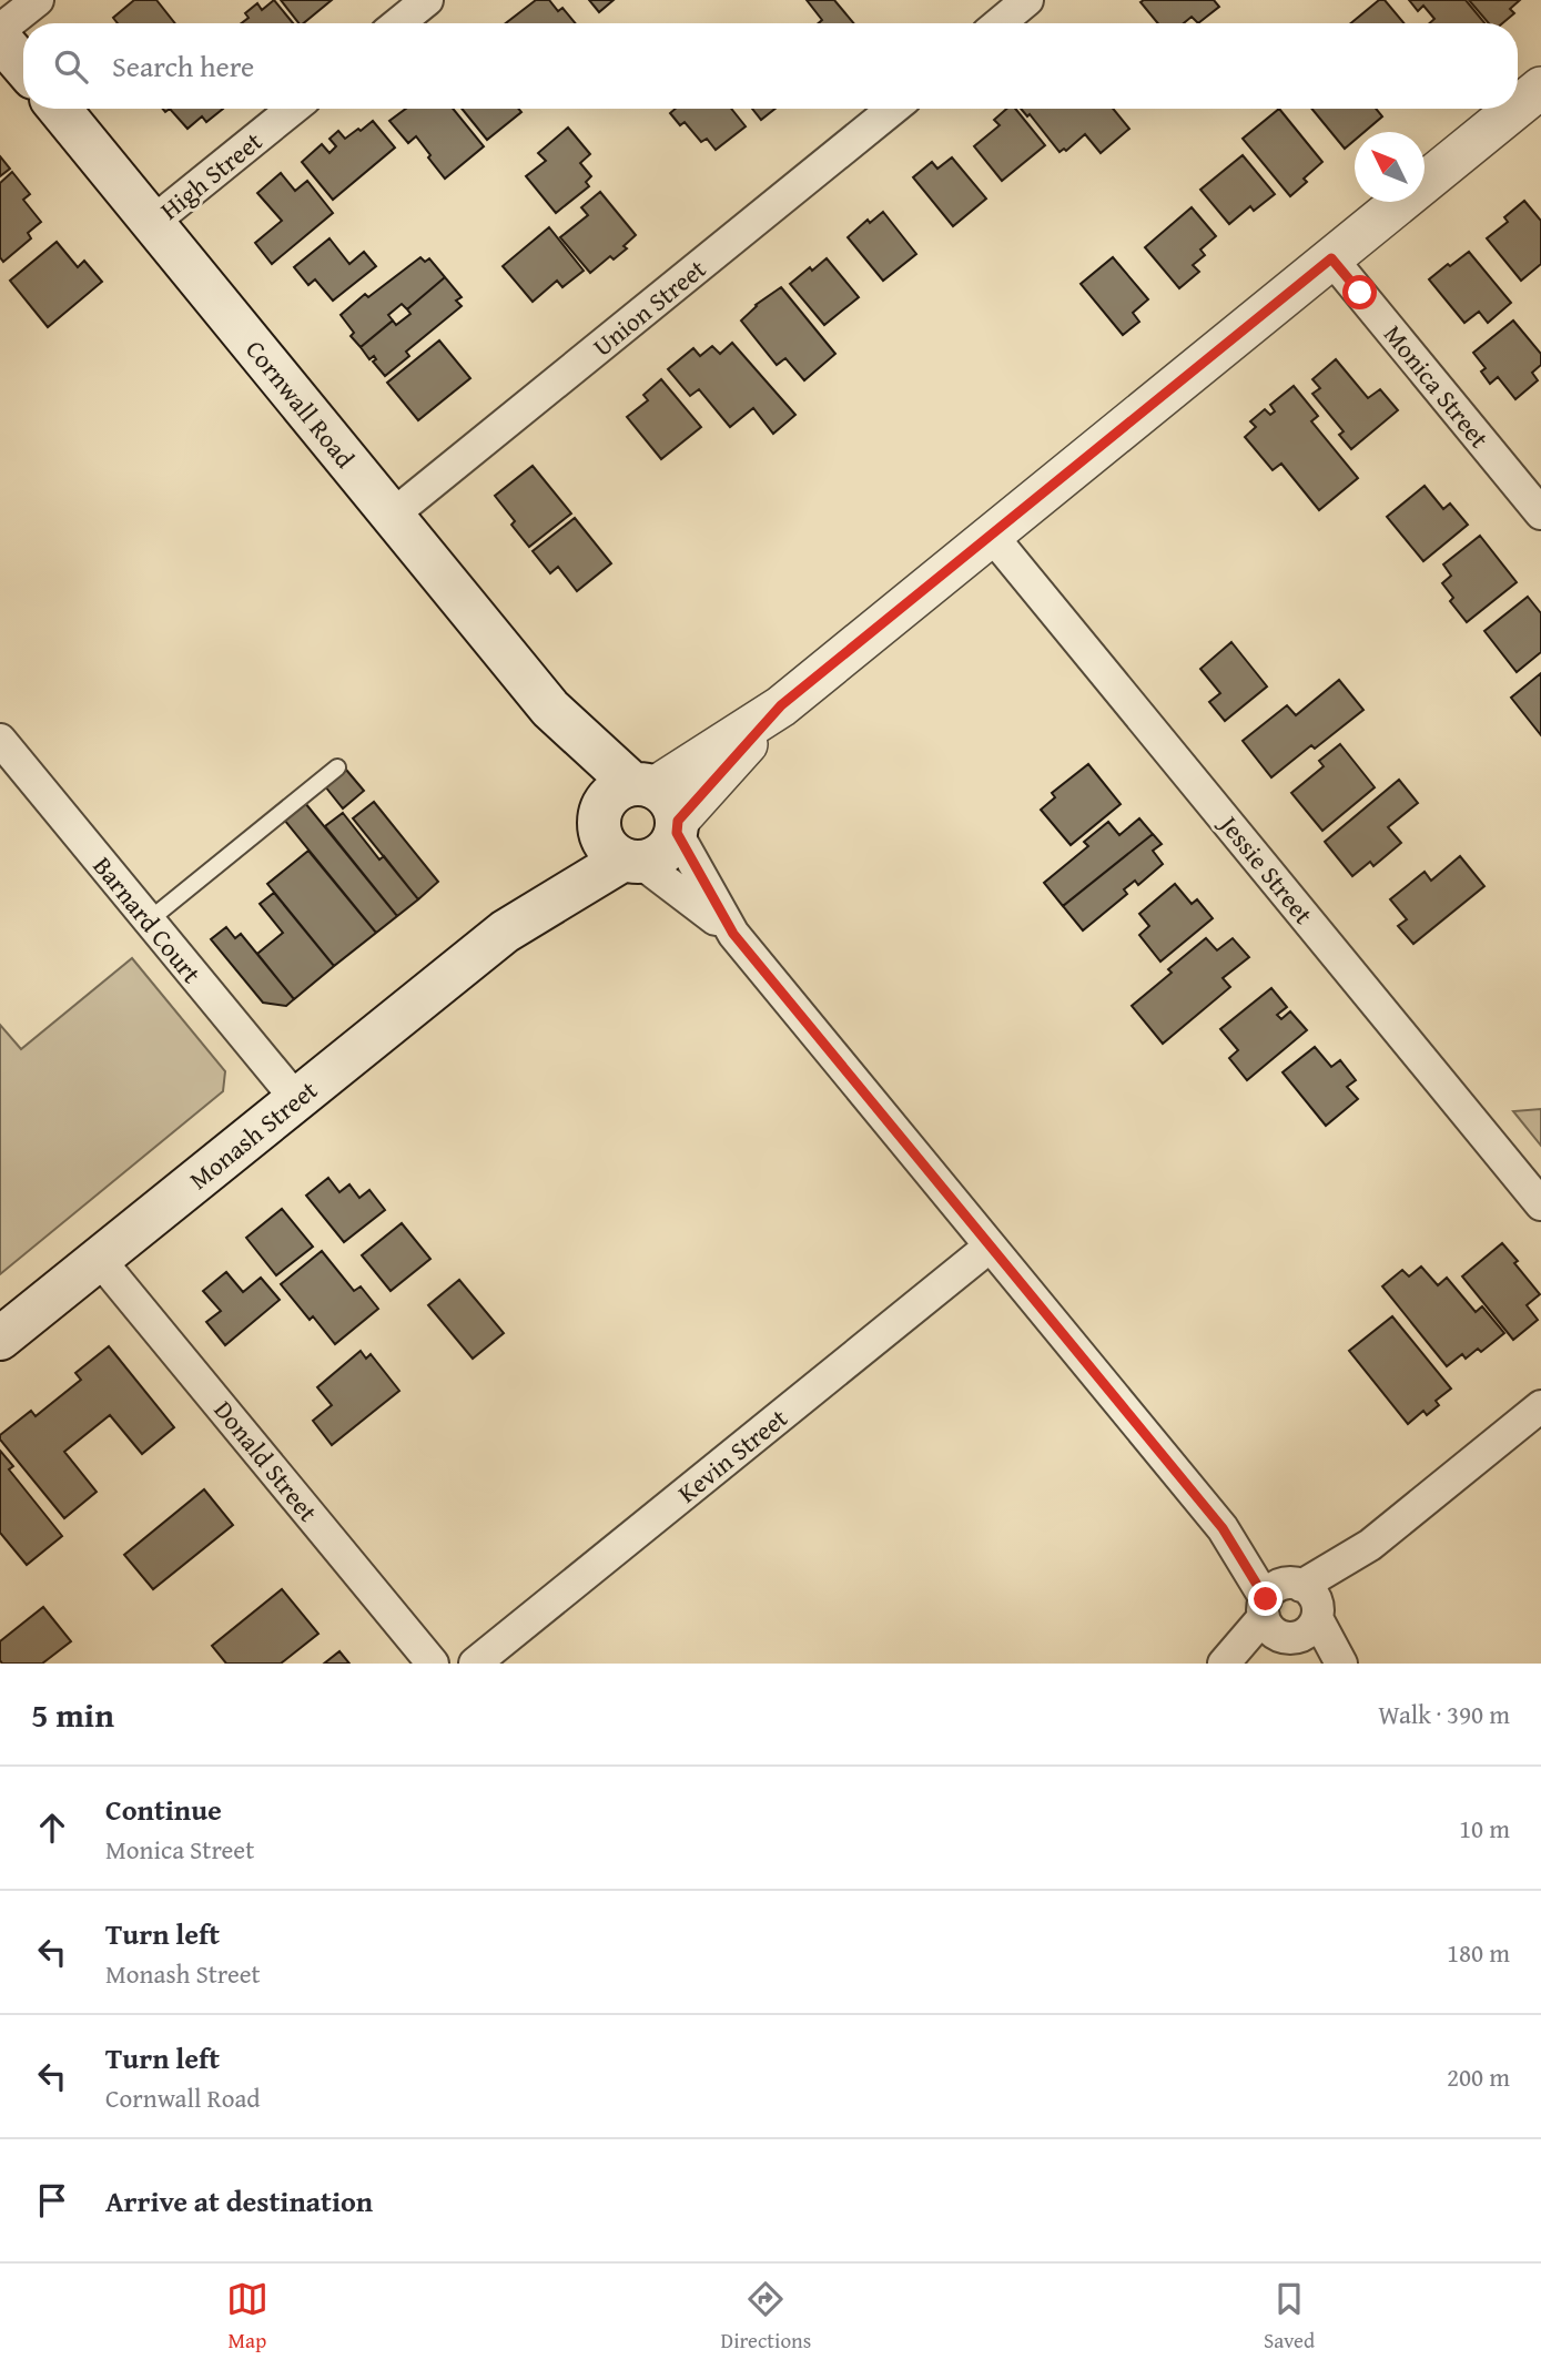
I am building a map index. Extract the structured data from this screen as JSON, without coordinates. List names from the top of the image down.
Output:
{
  "streets": {
    "main road": ["Cornwall Road", "Monash Street"],
    "street": [
      "High Street",
      "Union Street",
      "Monica Street",
      "Jessie Street",
      "Barnard Court",
      "Kevin Street",
      "Donald Street"
    ]
  },
  "crossings": [
    ["High Street", "Cornwall Road"],
    ["Union Street", "Cornwall Road"],
    ["Monica Street", "Monash Street"],
    ["Cornwall Road", "Monash Street"],
    ["Cornwall Road", "Kevin Street"],
    ["Jessie Street", "Monash Street"],
    ["Barnard Court", "Monash Street"],
    ["Monash Street", "Donald Street"]
  ],
  "north": "top left",
  "page": {
    "search": "Search here",
    "heading": ["5 min", "Walk · 390 m"],
    "list": [
      ["Continue", "Monica Street", "10 m"],
      ["Turn left", "Monash Street", "180 m"],
      ["Turn left", "Cornwall Road", "200 m"],
      "Arrive at destination"
    ],
    "nav": ["Map", "Directions", "Saved"]
  }
}
